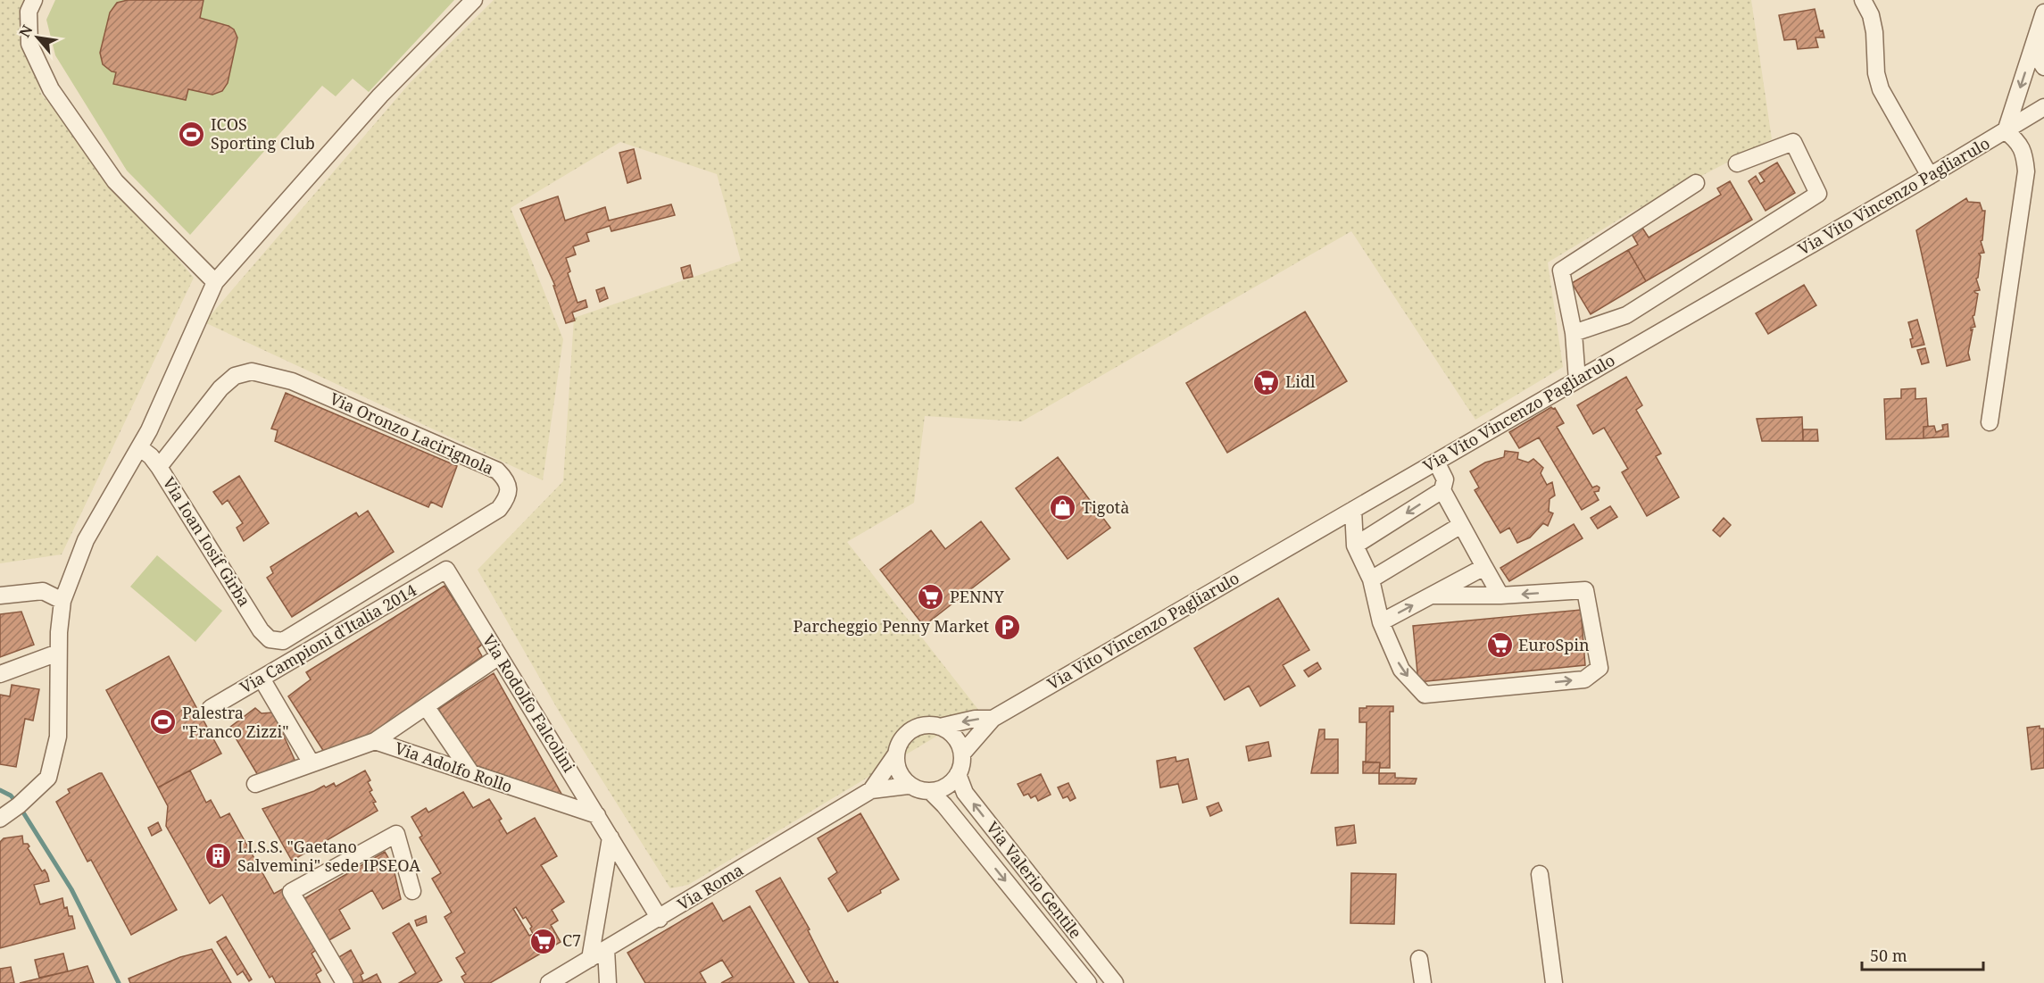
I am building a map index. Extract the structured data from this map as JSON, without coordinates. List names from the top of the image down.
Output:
{
  "streets": {
    "street": [
      "Via Vito Vincenzo Pagliarulo",
      "Via Oronzo Lacirignola",
      "Via Ioan Iosif Girba",
      "Via Campioni d'Italia 2014",
      "Via Rodolfo Falcolini",
      "Via Adolfo Rollo",
      "Via Valerio Gentile",
      "Via Roma"
    ]
  },
  "crossings": [
    ["Via Vito Vincenzo Pagliarulo", "Via Valerio Gentile"],
    ["Via Vito Vincenzo Pagliarulo", "Via Roma"],
    ["Via Oronzo Lacirignola", "Via Ioan Iosif Girba"],
    ["Via Campioni d'Italia 2014", "Via Rodolfo Falcolini"],
    ["Via Rodolfo Falcolini", "Via Adolfo Rollo"],
    ["Via Rodolfo Falcolini", "Via Roma"],
    ["Via Valerio Gentile", "Via Roma"]
  ],
  "places": {
    "sports": ["ICOS Sporting Club", "Palestra \"Franco Zizzi\""],
    "supermarket": [
      "Lidl",
      "PENNY",
      "EuroSpin",
      "C7"
    ],
    "shop": ["Tigotà"],
    "parking": ["Parcheggio Penny Market"],
    "building": ["I.I.S.S. \"Gaetano Salvemini\" sede IPSEOA"]
  },
  "scale_bar": "50 m",
  "north": "top left"
}
